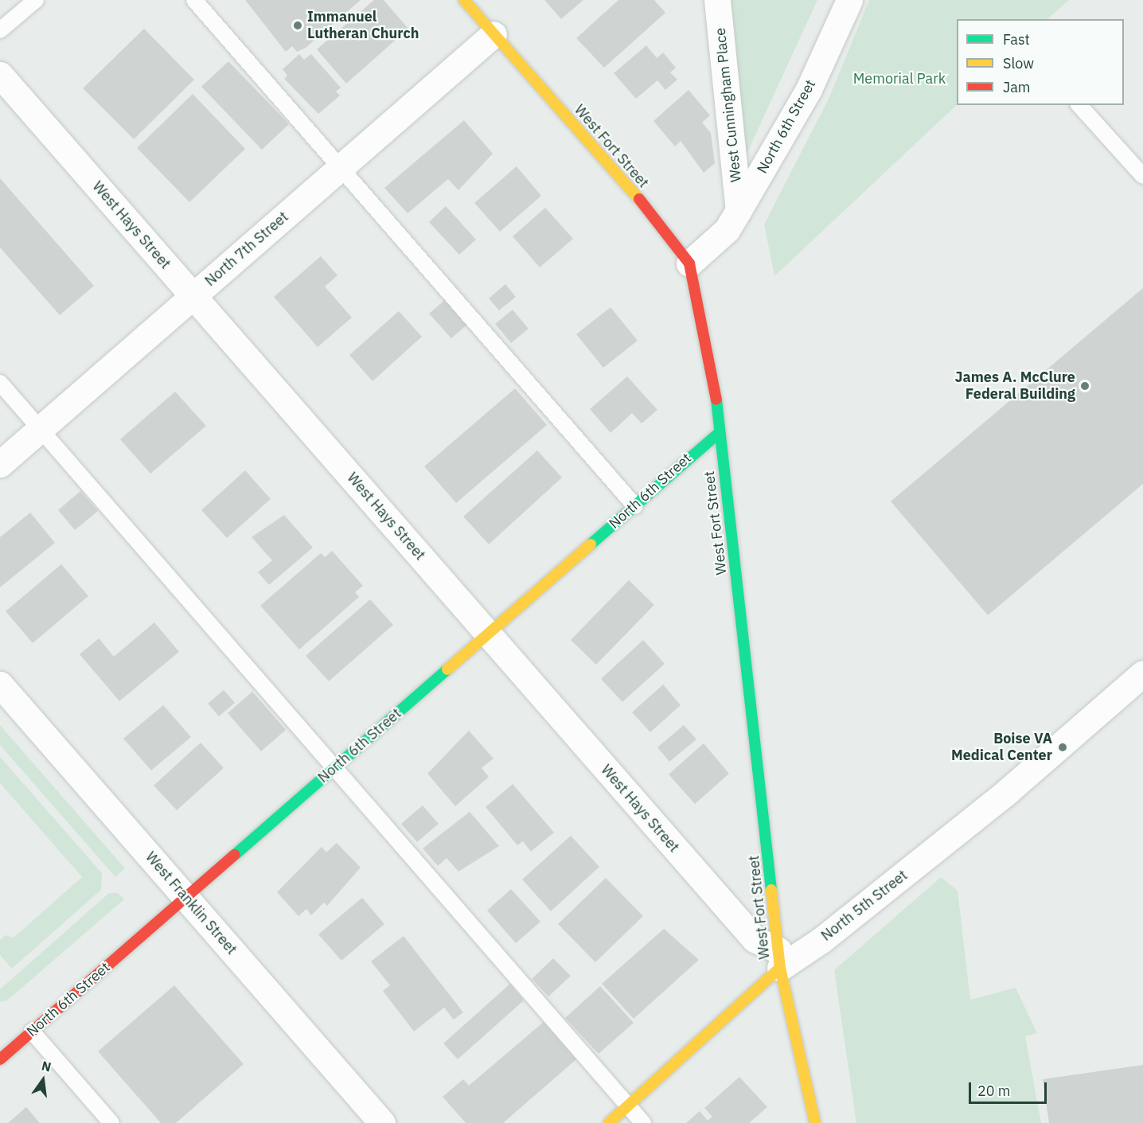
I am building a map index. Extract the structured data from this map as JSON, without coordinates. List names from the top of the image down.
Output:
{
  "streets": {
    "street": [
      "West Cunningham Place",
      "North 6th Street",
      "West Fort Street",
      "West Hays Street",
      "North 7th Street",
      "West Franklin Street",
      "North 5th Street"
    ]
  },
  "crossings": [
    ["West Cunningham Place", "North 6th Street"],
    ["North 6th Street", "West Fort Street"],
    ["North 6th Street", "West Hays Street"],
    ["North 6th Street", "West Franklin Street"],
    ["West Fort Street", "West Hays Street"],
    ["West Fort Street", "North 7th Street"],
    ["West Fort Street", "North 5th Street"],
    ["West Hays Street", "North 7th Street"],
    ["West Hays Street", "North 5th Street"]
  ],
  "parks": ["Memorial Park"],
  "places": ["Immanuel Lutheran Church", "James A. McClure Federal Building", "Boise VA Medical Center"],
  "legend": ["Fast", "Slow", "Jam"],
  "scale_bar": "20 m",
  "north": "top"
}
